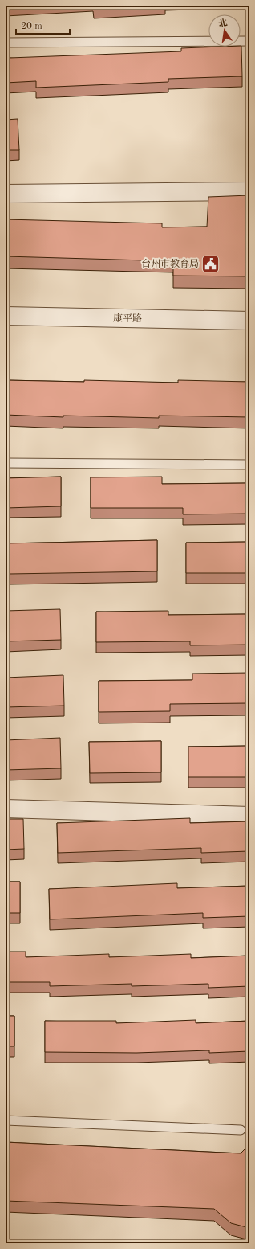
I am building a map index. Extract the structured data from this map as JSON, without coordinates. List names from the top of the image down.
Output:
{
  "streets": {
    "street": ["康平路"]
  },
  "places": {
    "public building": ["台州市教育局"]
  },
  "scale_bar": "20 m",
  "north": "top"
}
